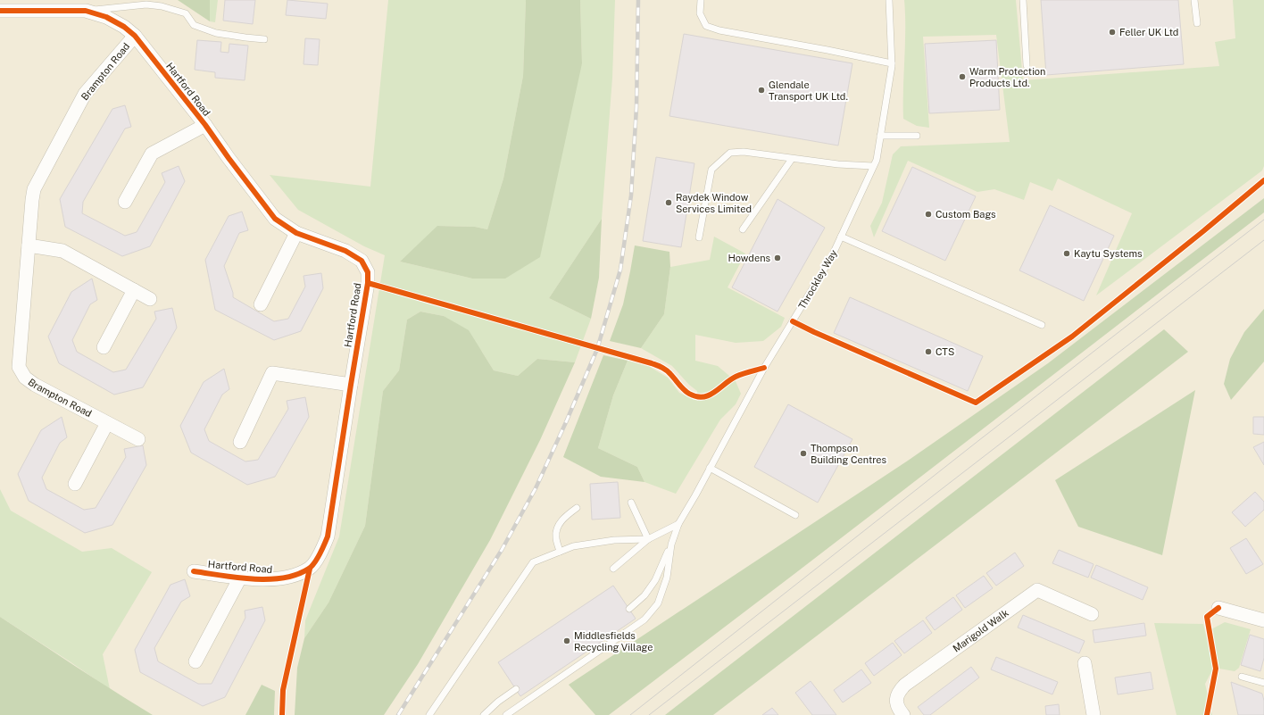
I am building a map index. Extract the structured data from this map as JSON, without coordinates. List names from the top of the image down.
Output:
{
  "streets": {
    "street": ["Brampton Road", "Hartford Road", "Marigold Walk"],
    "lane": ["Throckley Way"]
  },
  "crossings": [
    ["Brampton Road", "Hartford Road"]
  ],
  "places": [
    "Feller UK Ltd",
    "Warm Protection Products Ltd.",
    "Glendale Transport UK Ltd.",
    "Raydek Window Services Limited",
    "Custom Bags",
    "Kaytu Systems",
    "Howdens",
    "CTS",
    "Thompson Building Centres",
    "Middlesfields Recycling Village"
  ]
}
